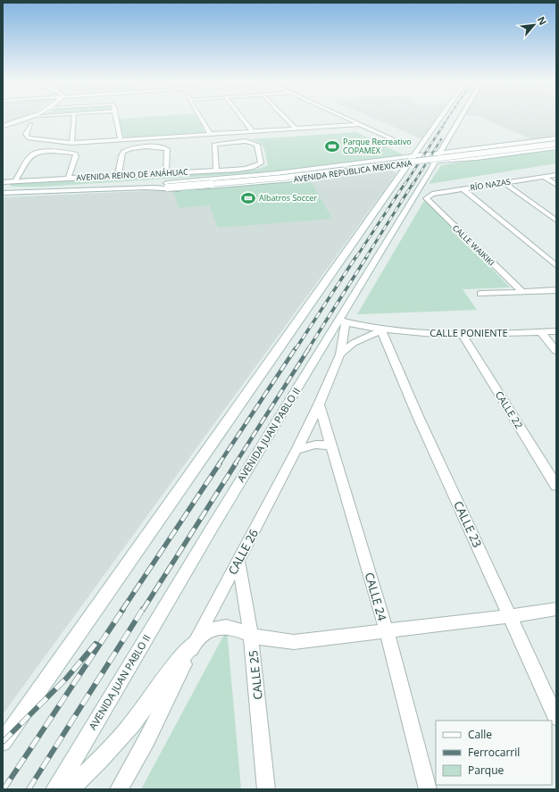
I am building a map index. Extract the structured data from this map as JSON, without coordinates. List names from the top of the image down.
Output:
{
  "streets": {
    "street": [
      "AVENIDA REPÚBLICA MEXICANA",
      "AVENIDA REINO DE ANÁHUAC",
      "RÍO NAZAS",
      "CALLE WAIKIKI",
      "CALLE PONIENTE",
      "CALLE 22",
      "AVENIDA JUAN PABLO II",
      "CALLE 23",
      "CALLE 26",
      "CALLE 24",
      "CALLE 25"
    ]
  },
  "crossings": [
    ["AVENIDA REPÚBLICA MEXICANA", "AVENIDA JUAN PABLO II"],
    ["RÍO NAZAS", "CALLE WAIKIKI"],
    ["CALLE PONIENTE", "CALLE 22"],
    ["CALLE PONIENTE", "AVENIDA JUAN PABLO II"],
    ["CALLE PONIENTE", "CALLE 23"],
    ["CALLE PONIENTE", "CALLE 26"],
    ["CALLE 23", "CALLE 26"],
    ["CALLE 26", "CALLE 24"],
    ["CALLE 26", "CALLE 25"]
  ],
  "places": {
    "sports": ["Parque Recreativo COPAMEX", "Albatros Soccer"]
  },
  "legend": ["Calle", "Ferrocarril", "Parque"],
  "north": "top right"
}
